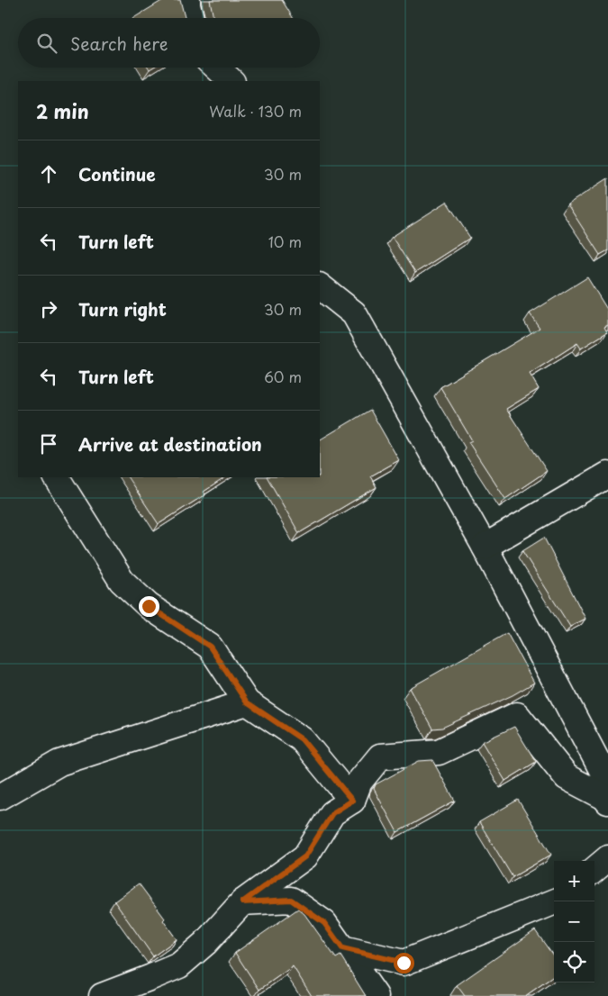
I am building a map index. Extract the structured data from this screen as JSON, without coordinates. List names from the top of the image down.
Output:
{
  "page": {
    "search": "Search here",
    "heading": ["2 min", "Walk · 130 m"],
    "list": [
      ["Continue", "30 m"],
      ["Turn left", "10 m"],
      ["Turn right", "30 m"],
      ["Turn left", "60 m"],
      "Arrive at destination"
    ],
    "map_buttons": ["+", "−"]
  }
}
